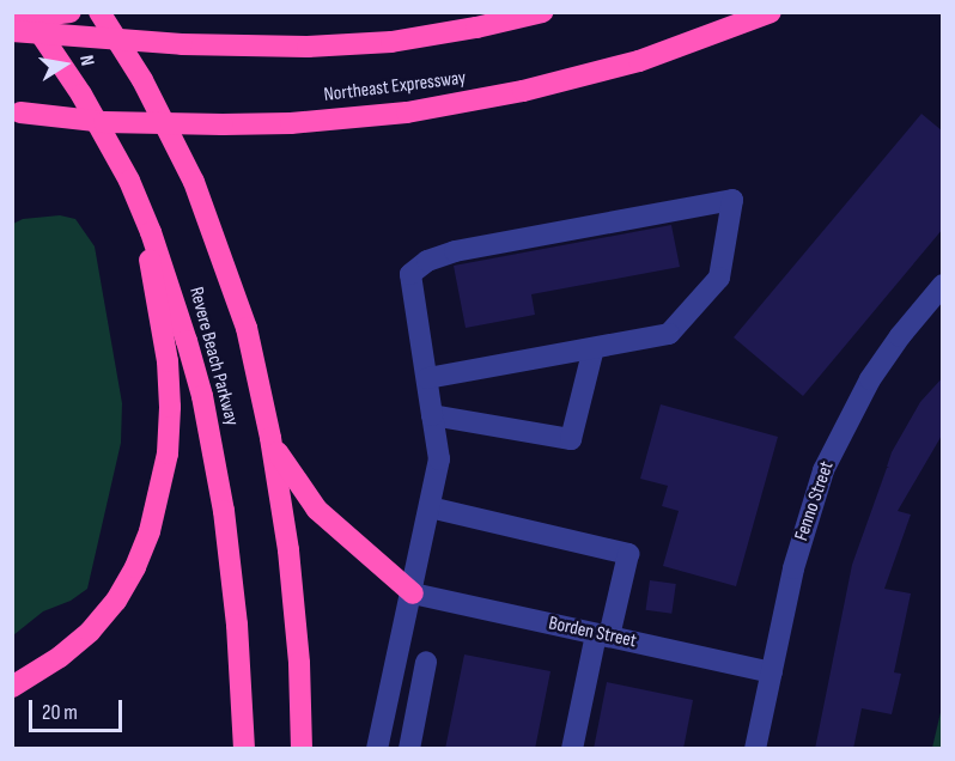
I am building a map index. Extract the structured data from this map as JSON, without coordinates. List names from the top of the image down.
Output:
{
  "streets": {
    "highway": ["Northeast Expressway", "Revere Beach Parkway"],
    "street": ["Fenno Street", "Borden Street"]
  },
  "crossings": [
    ["Fenno Street", "Borden Street"]
  ],
  "scale_bar": "20 m",
  "north": "right"
}
